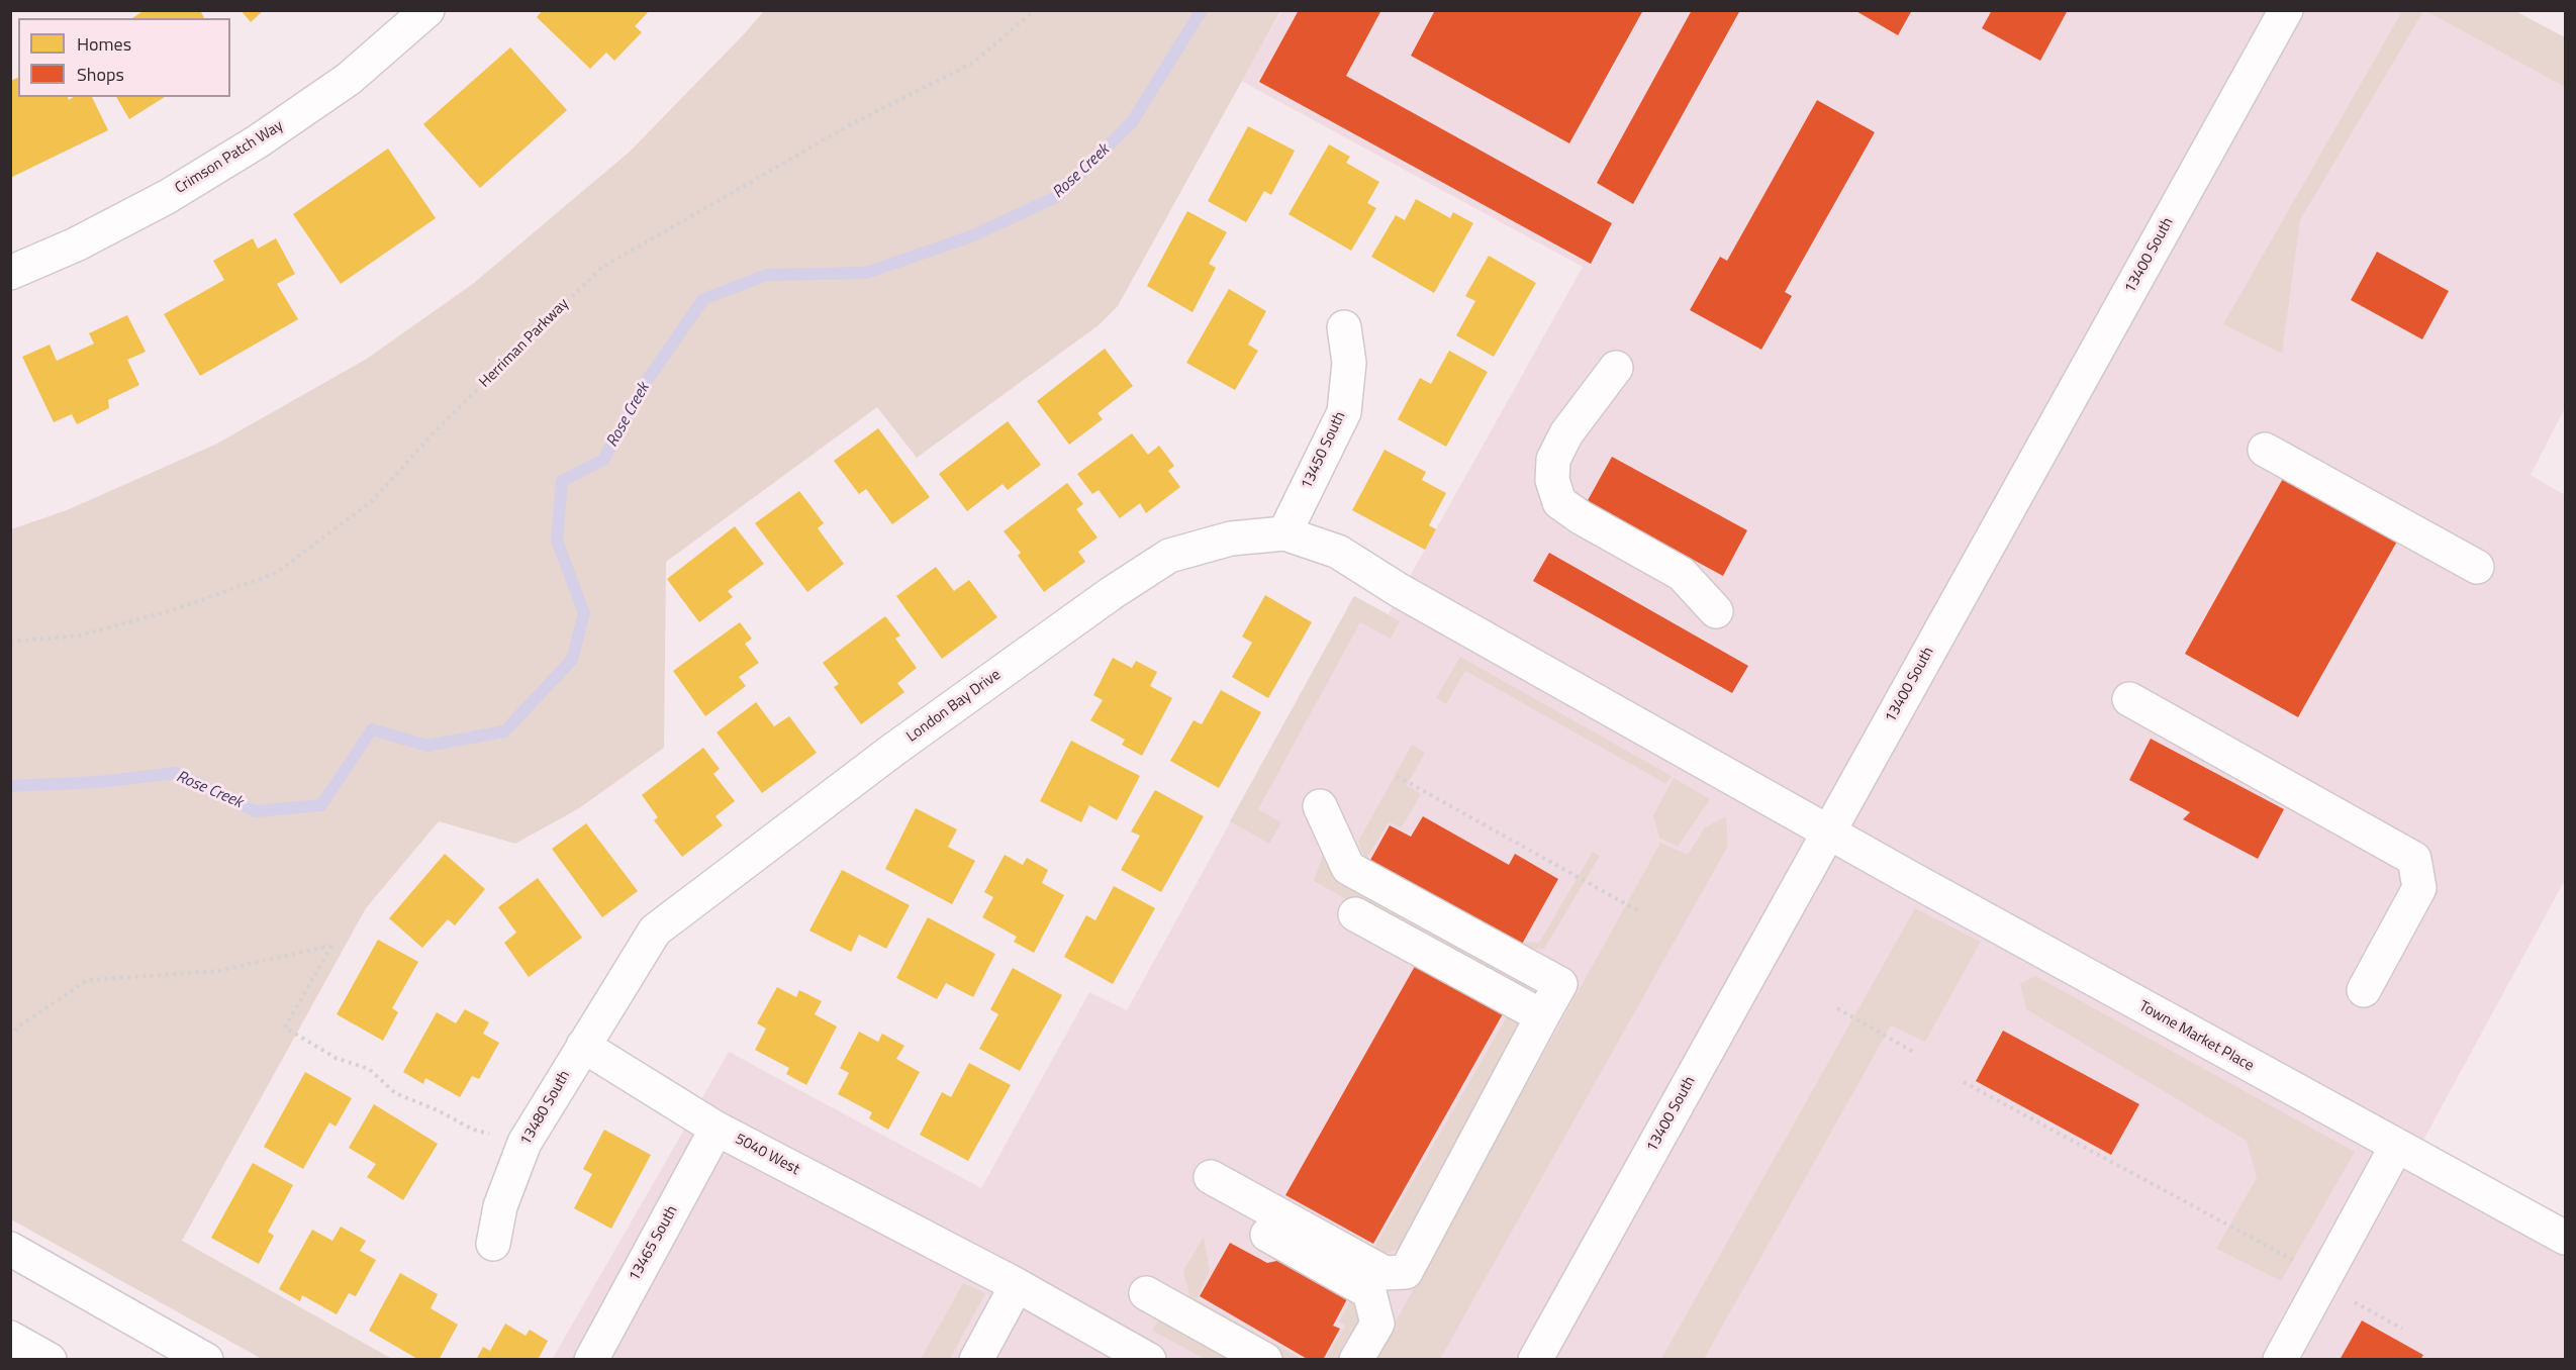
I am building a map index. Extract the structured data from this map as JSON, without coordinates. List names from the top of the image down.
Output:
{
  "streets": {
    "street": [
      "Crimson Patch Way",
      "13400 South",
      "13450 South",
      "London Bay Drive",
      "Towne Market Place",
      "13480 South",
      "5040 West",
      "13465 South"
    ],
    "path": ["Herriman Parkway"]
  },
  "crossings": [
    ["13400 South", "Towne Market Place"],
    ["13450 South", "London Bay Drive"],
    ["London Bay Drive", "Towne Market Place"],
    ["London Bay Drive", "13480 South"],
    ["London Bay Drive", "5040 West"],
    ["13480 South", "5040 West"],
    ["5040 West", "13465 South"]
  ],
  "water": ["Rose Creek"],
  "legend": ["Homes", "Shops"]
}
